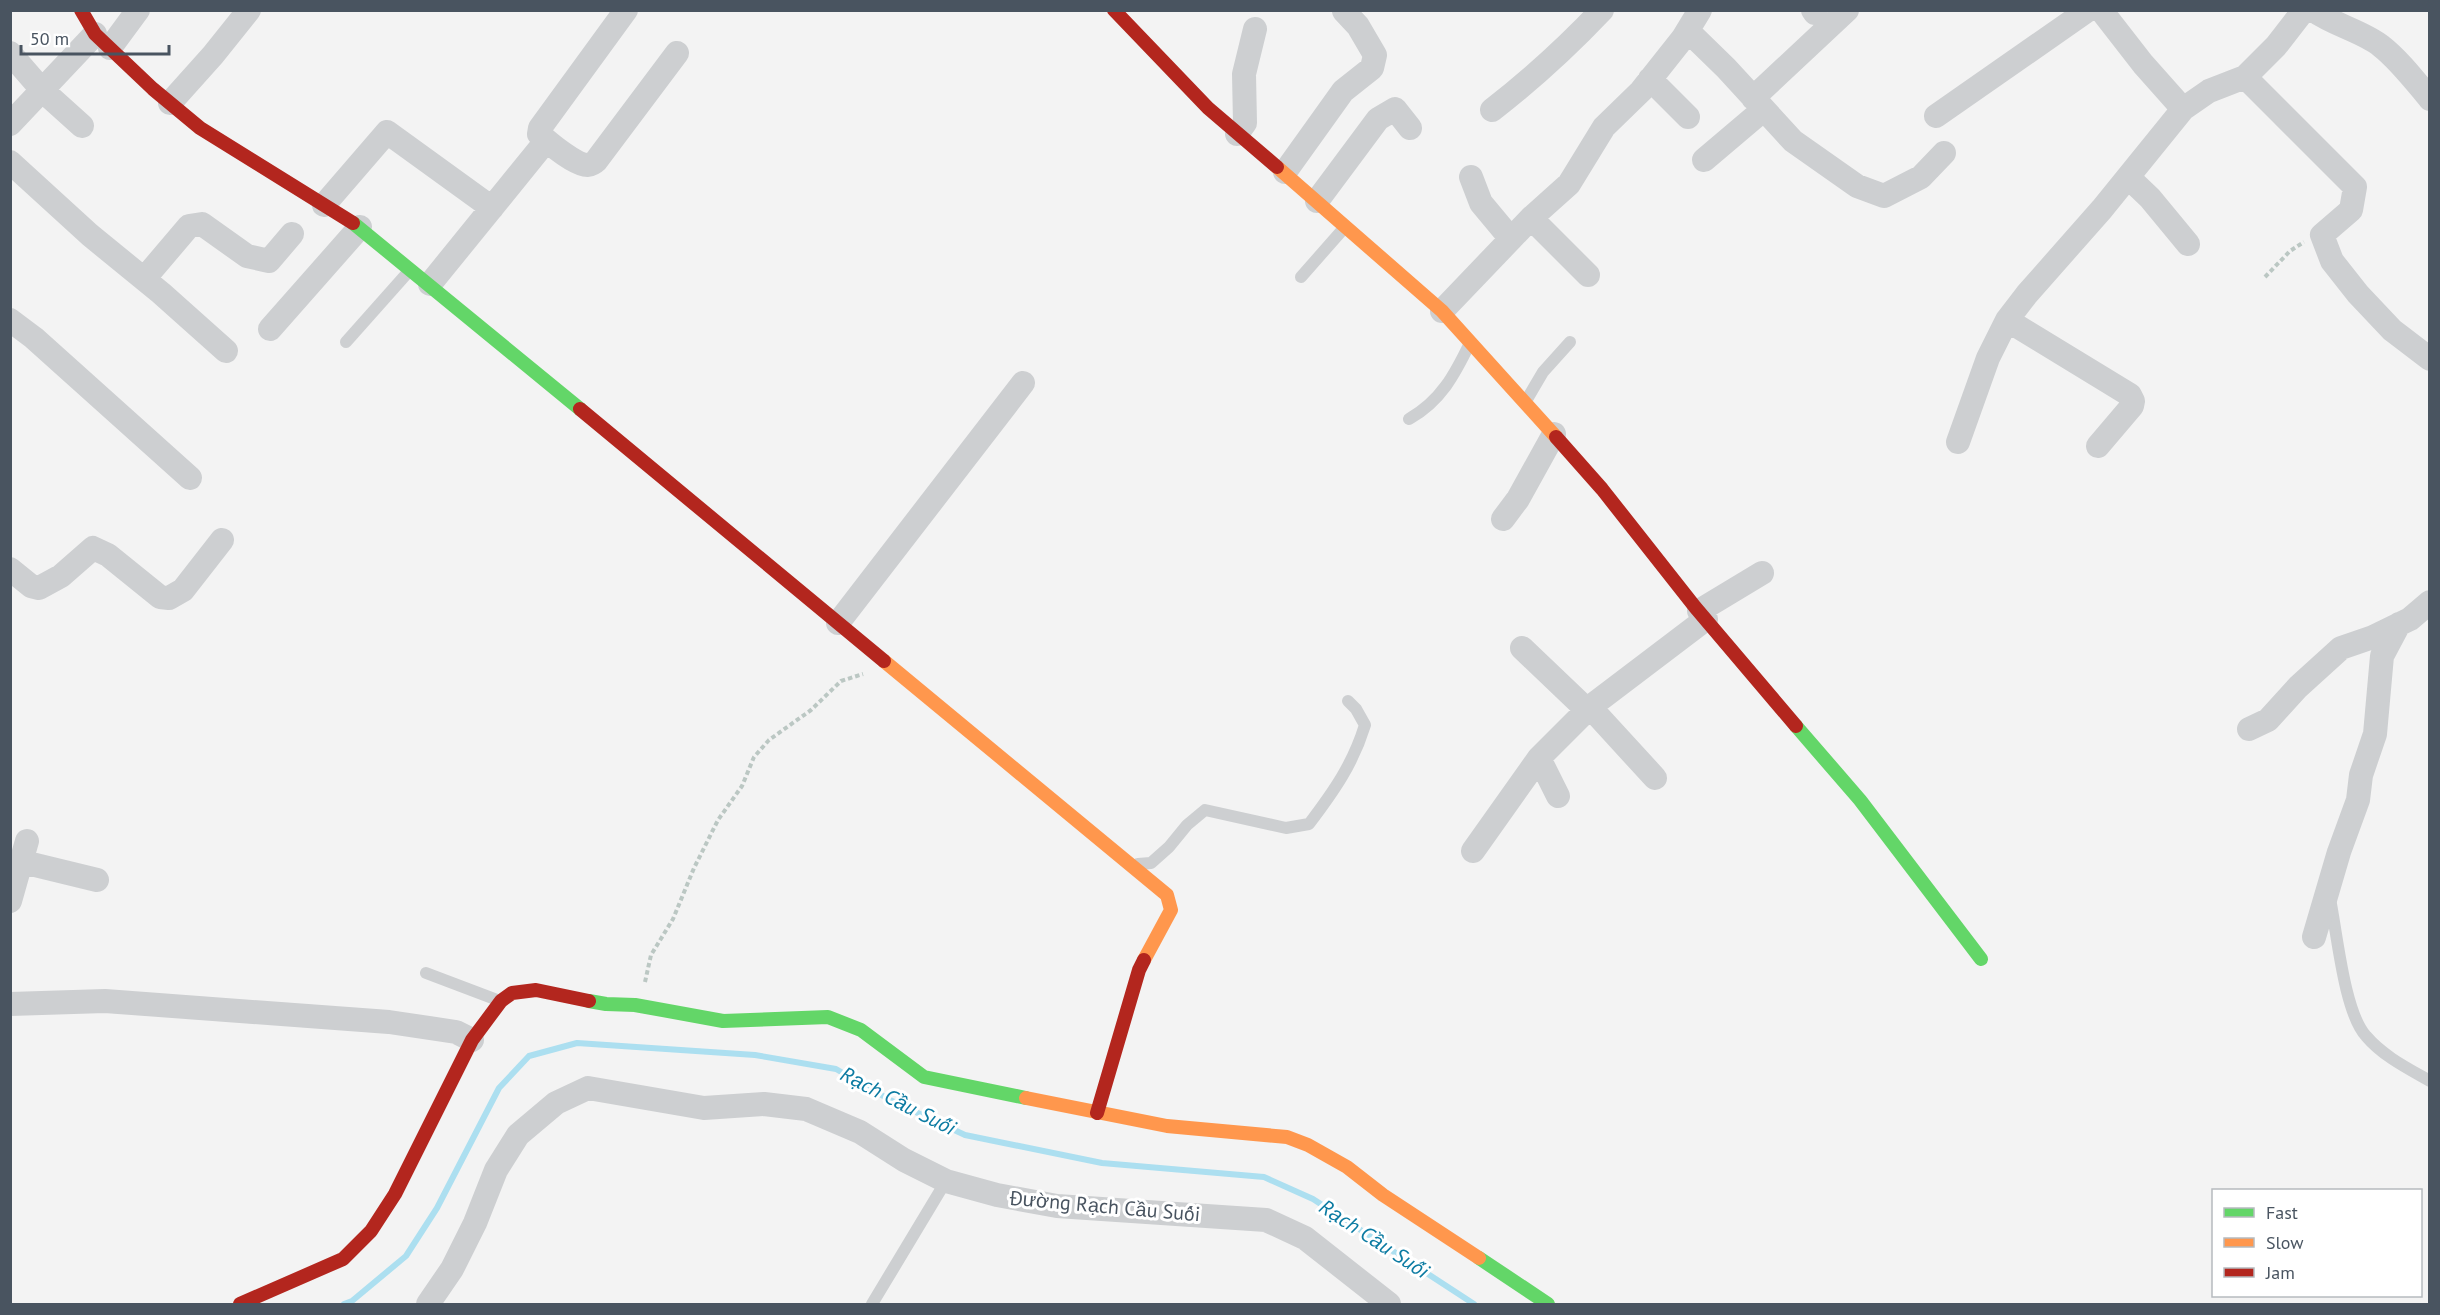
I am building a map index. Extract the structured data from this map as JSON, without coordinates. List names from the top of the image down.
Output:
{
  "streets": {
    "street": ["Đường Rạch Cầu Suối"]
  },
  "water": ["Rạch Cầu Suối"],
  "legend": ["Fast", "Slow", "Jam"],
  "scale_bar": "50 m"
}
